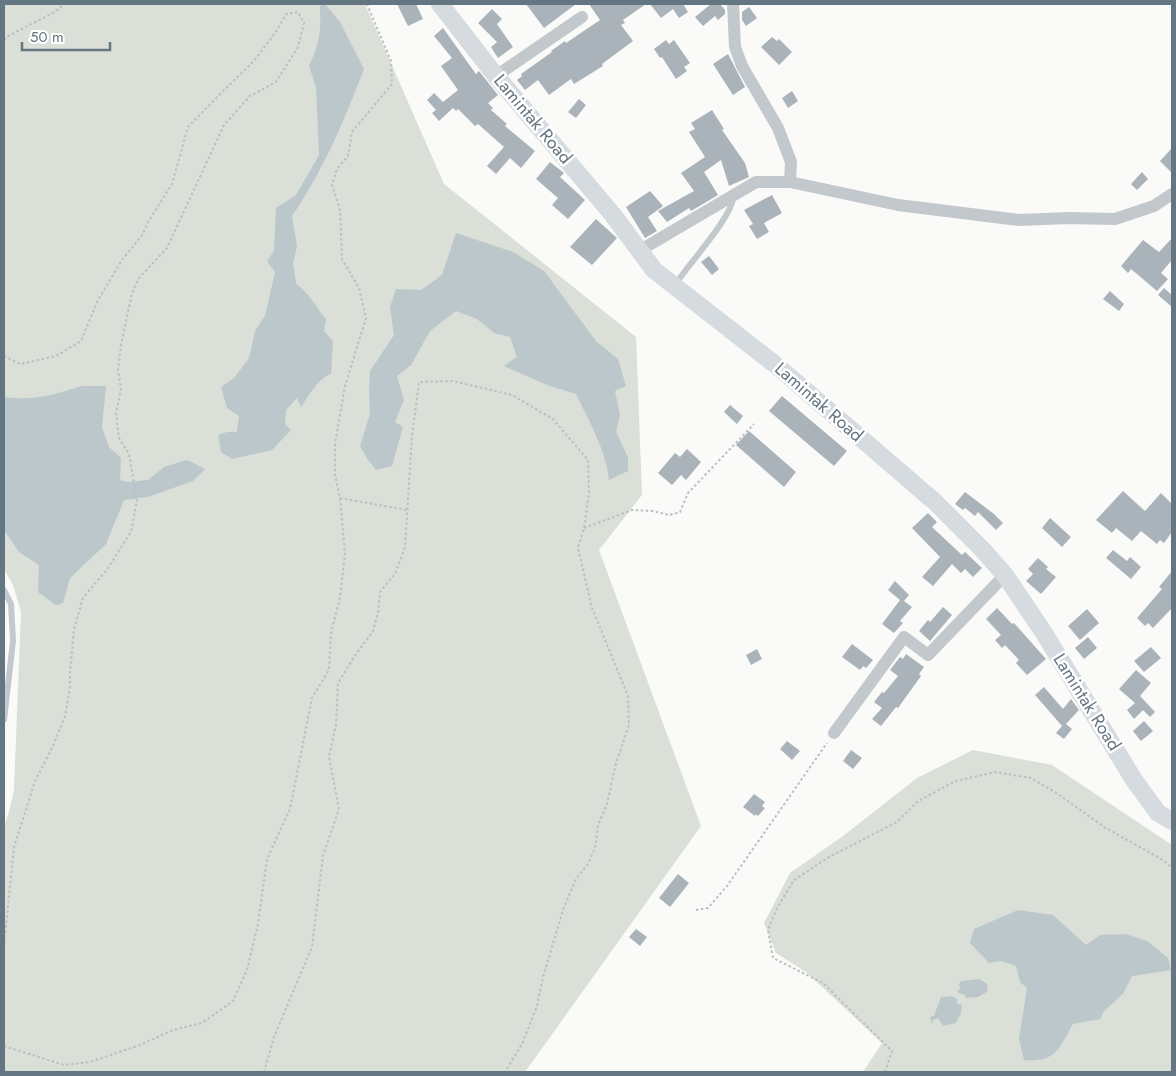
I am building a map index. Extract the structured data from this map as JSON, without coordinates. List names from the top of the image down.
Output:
{
  "streets": {
    "main road": ["Lamintak Road"]
  },
  "scale_bar": "50 m"
}
